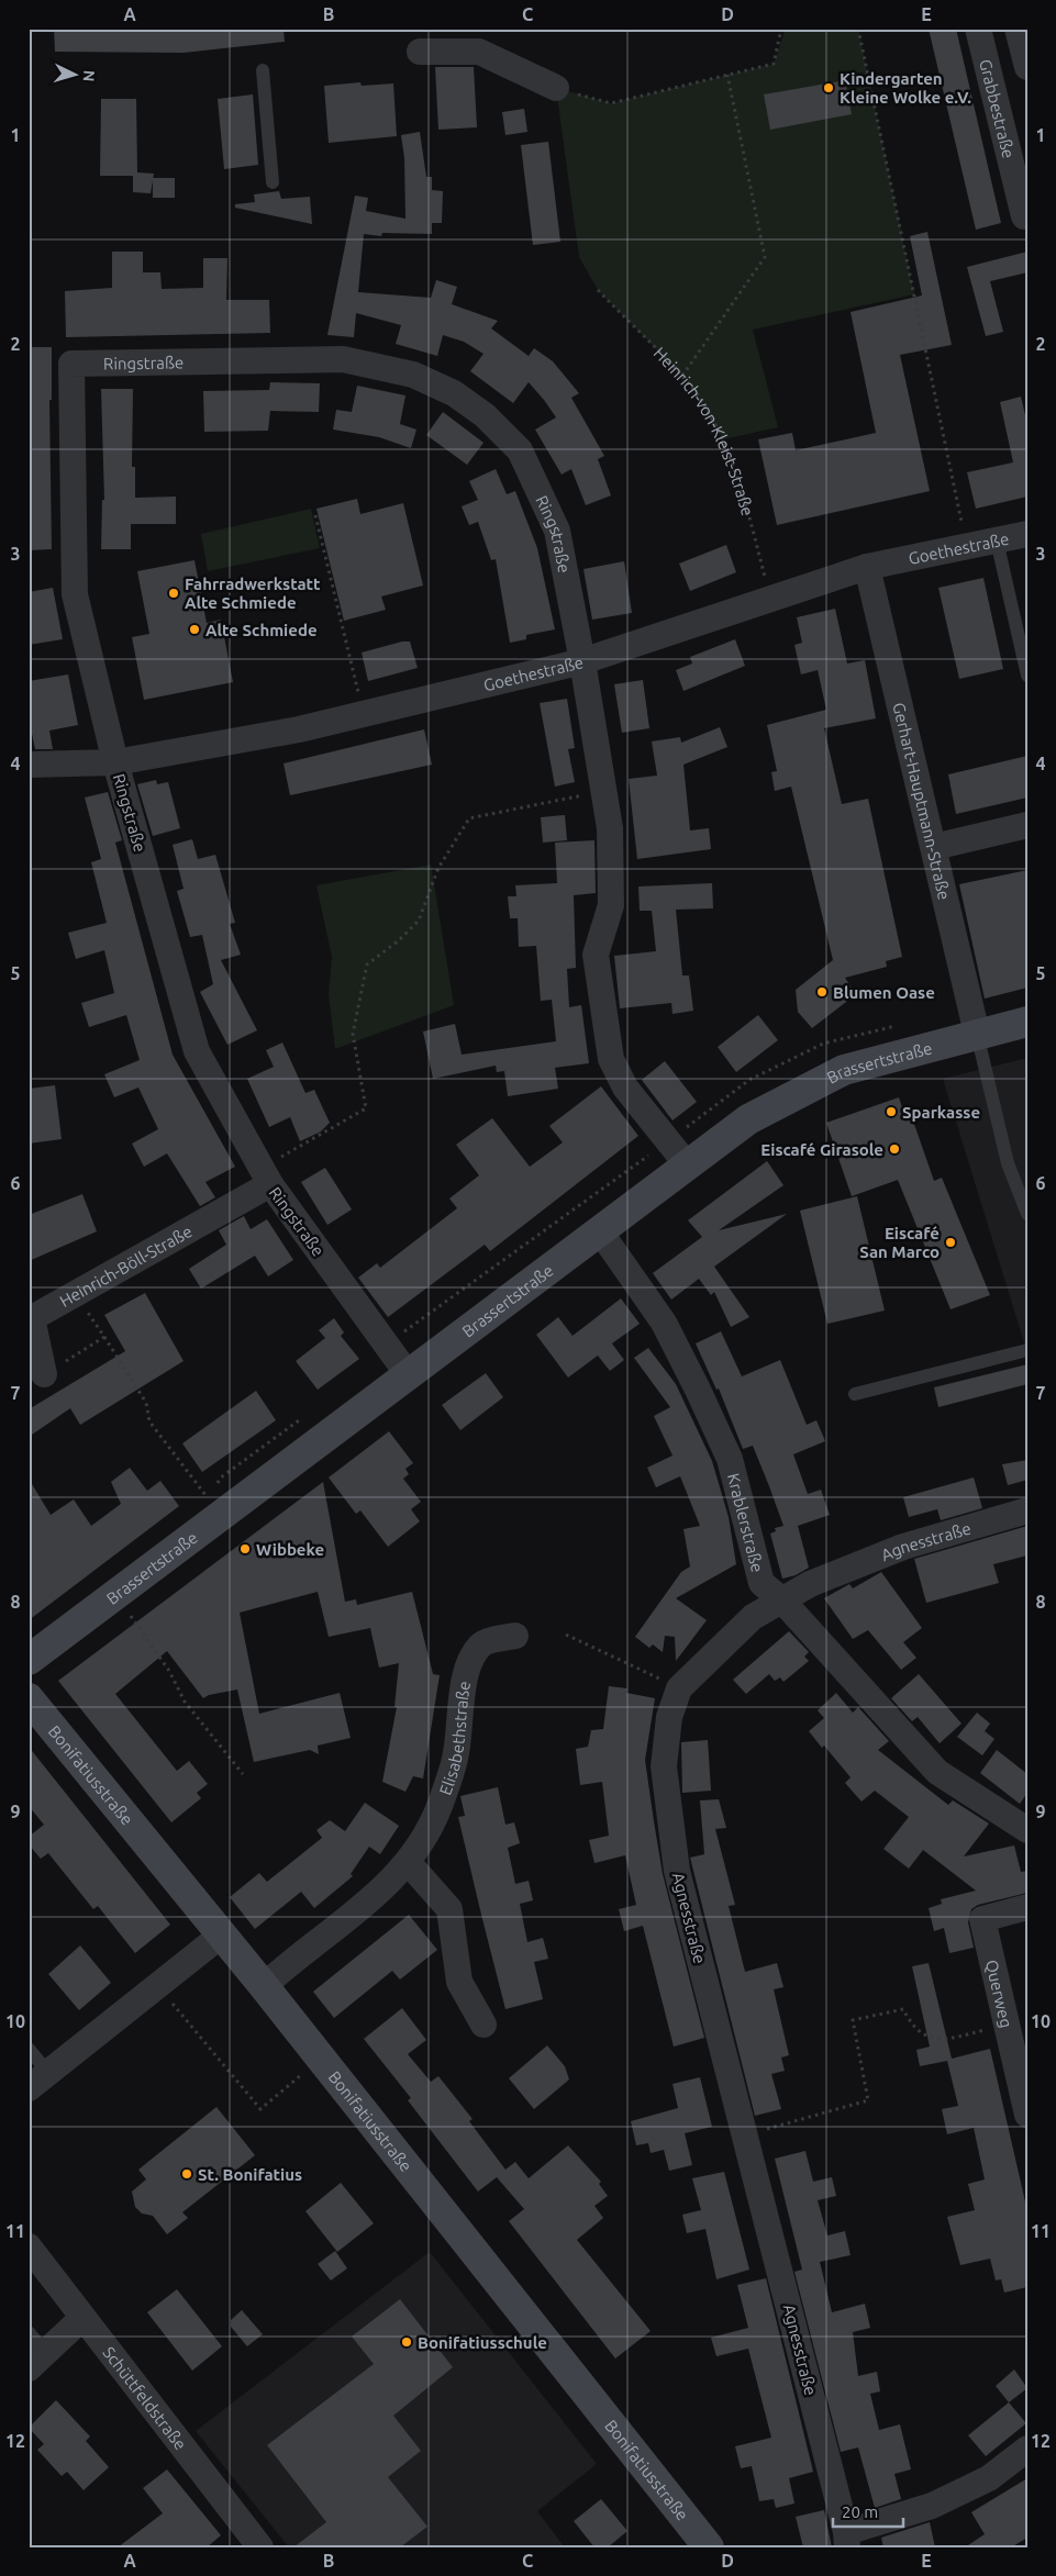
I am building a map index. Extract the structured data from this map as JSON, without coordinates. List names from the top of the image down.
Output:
{
  "streets": {
    "main road": ["Brassertstraße", "Bonifatiusstraße"],
    "street": [
      "Grabbestraße",
      "Ringstraße",
      "Goethestraße",
      "Gerhart-Hauptmann-Straße",
      "Heinrich-Böll-Straße",
      "Krablerstraße",
      "Agnesstraße",
      "Elisabethstraße",
      "Querweg",
      "Schüttfeldstraße"
    ],
    "path": ["Heinrich-von-Kleist-Straße"]
  },
  "crossings": [
    ["Ringstraße", "Goethestraße"],
    ["Ringstraße", "Brassertstraße"],
    ["Ringstraße", "Heinrich-Böll-Straße"],
    ["Heinrich-von-Kleist-Straße", "Goethestraße"],
    ["Goethestraße", "Gerhart-Hauptmann-Straße"],
    ["Gerhart-Hauptmann-Straße", "Brassertstraße"],
    ["Brassertstraße", "Krablerstraße"],
    ["Krablerstraße", "Agnesstraße"],
    ["Elisabethstraße", "Bonifatiusstraße"]
  ],
  "places": [
    "Kindergarten Kleine Wolke e.V.",
    "Fahrradwerkstatt Alte Schmiede",
    "Alte Schmiede",
    "Blumen Oase",
    "Sparkasse",
    "Eiscafé Girasole",
    "Eiscafé San Marco",
    "Wibbeke",
    "St. Bonifatius",
    "Bonifatiusschule"
  ],
  "scale_bar": "20 m",
  "north": "right",
  "grid": {
    "columns": [
      "A",
      "B",
      "C",
      "D",
      "E"
    ],
    "rows": [
      "1",
      "2",
      "3",
      "4",
      "5",
      "6",
      "7",
      "8",
      "9",
      "10",
      "11",
      "12"
    ]
  }
}
